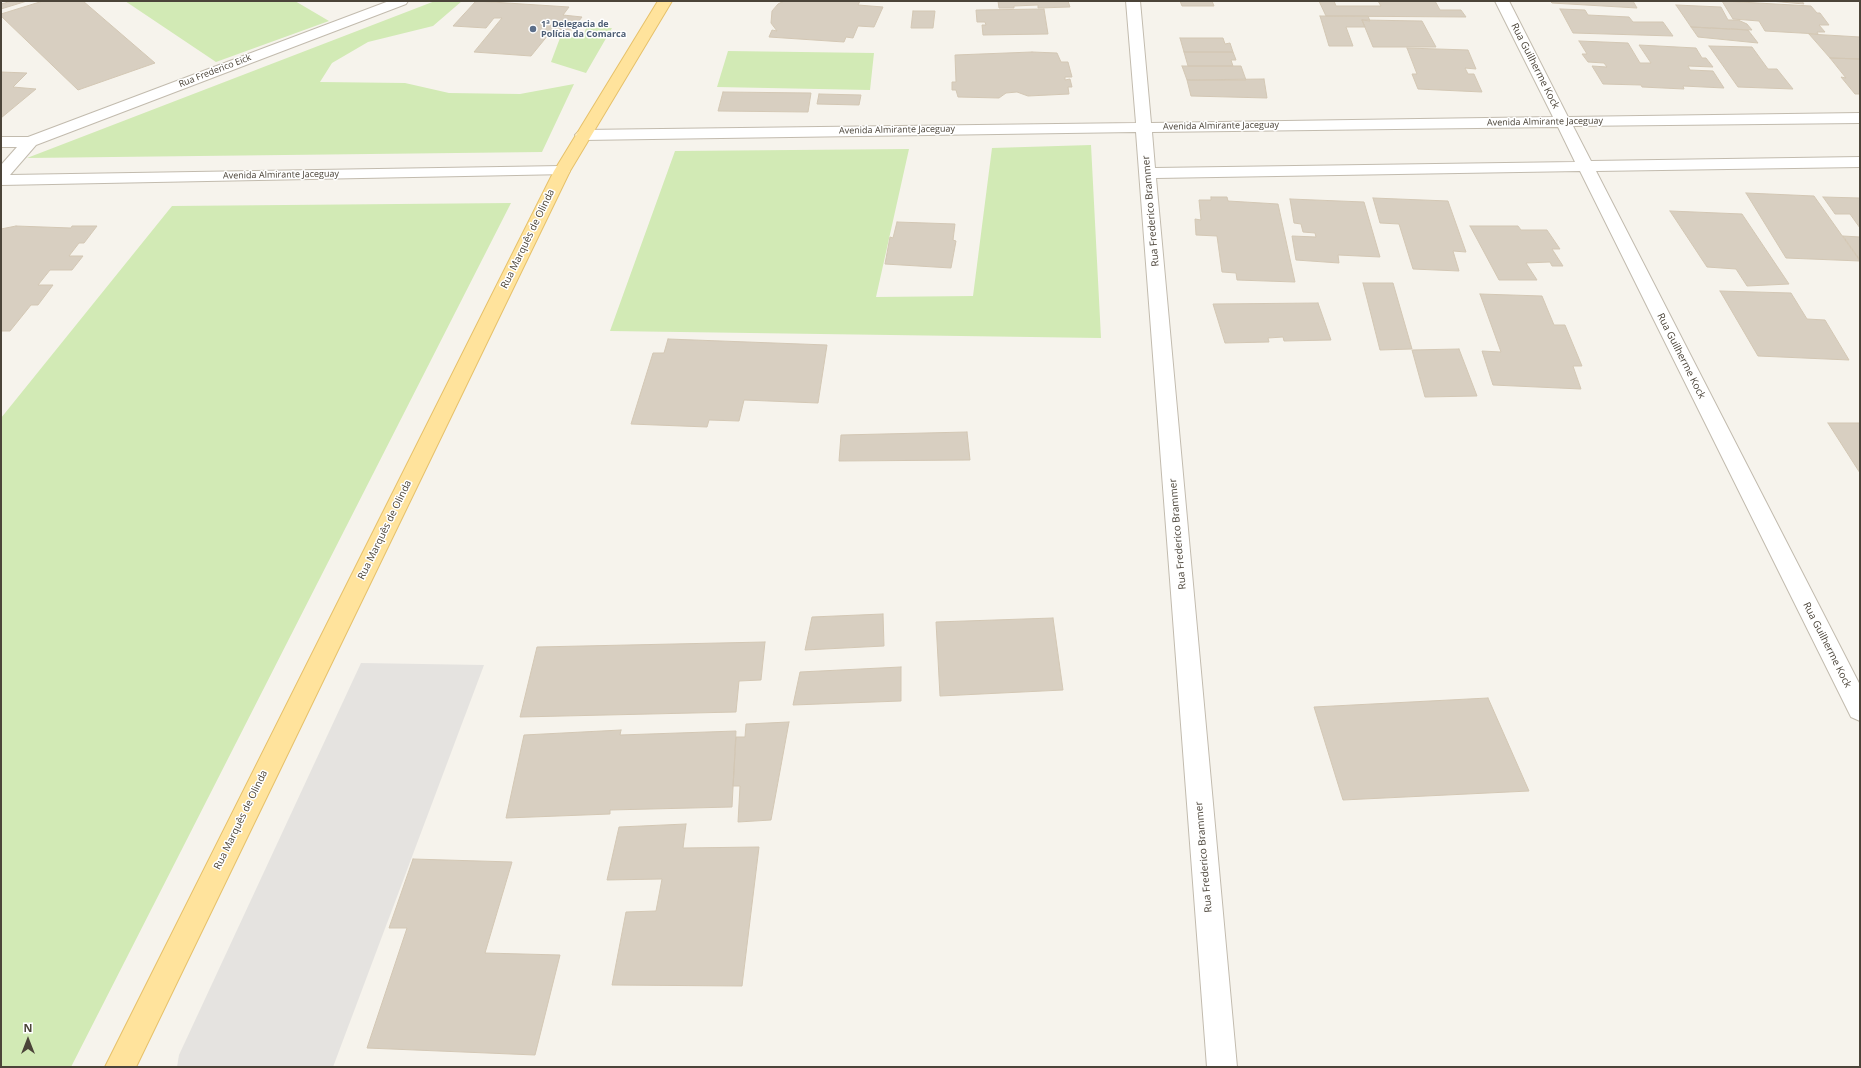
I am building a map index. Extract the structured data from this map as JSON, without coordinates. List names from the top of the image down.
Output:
{
  "streets": {
    "main road": ["Rua Marquês de Olinda"],
    "street": [
      "Rua Guilherme Kock",
      "Rua Frederico Eick",
      "Avenida Almirante Jaceguay",
      "Rua Frederico Brammer"
    ]
  },
  "crossings": [
    ["Rua Guilherme Kock", "Avenida Almirante Jaceguay"],
    ["Avenida Almirante Jaceguay", "Rua Frederico Brammer"],
    ["Avenida Almirante Jaceguay", "Rua Marquês de Olinda"]
  ],
  "places": ["1ª Delegacia de Polícia da Comarca"],
  "north": "top"
}
